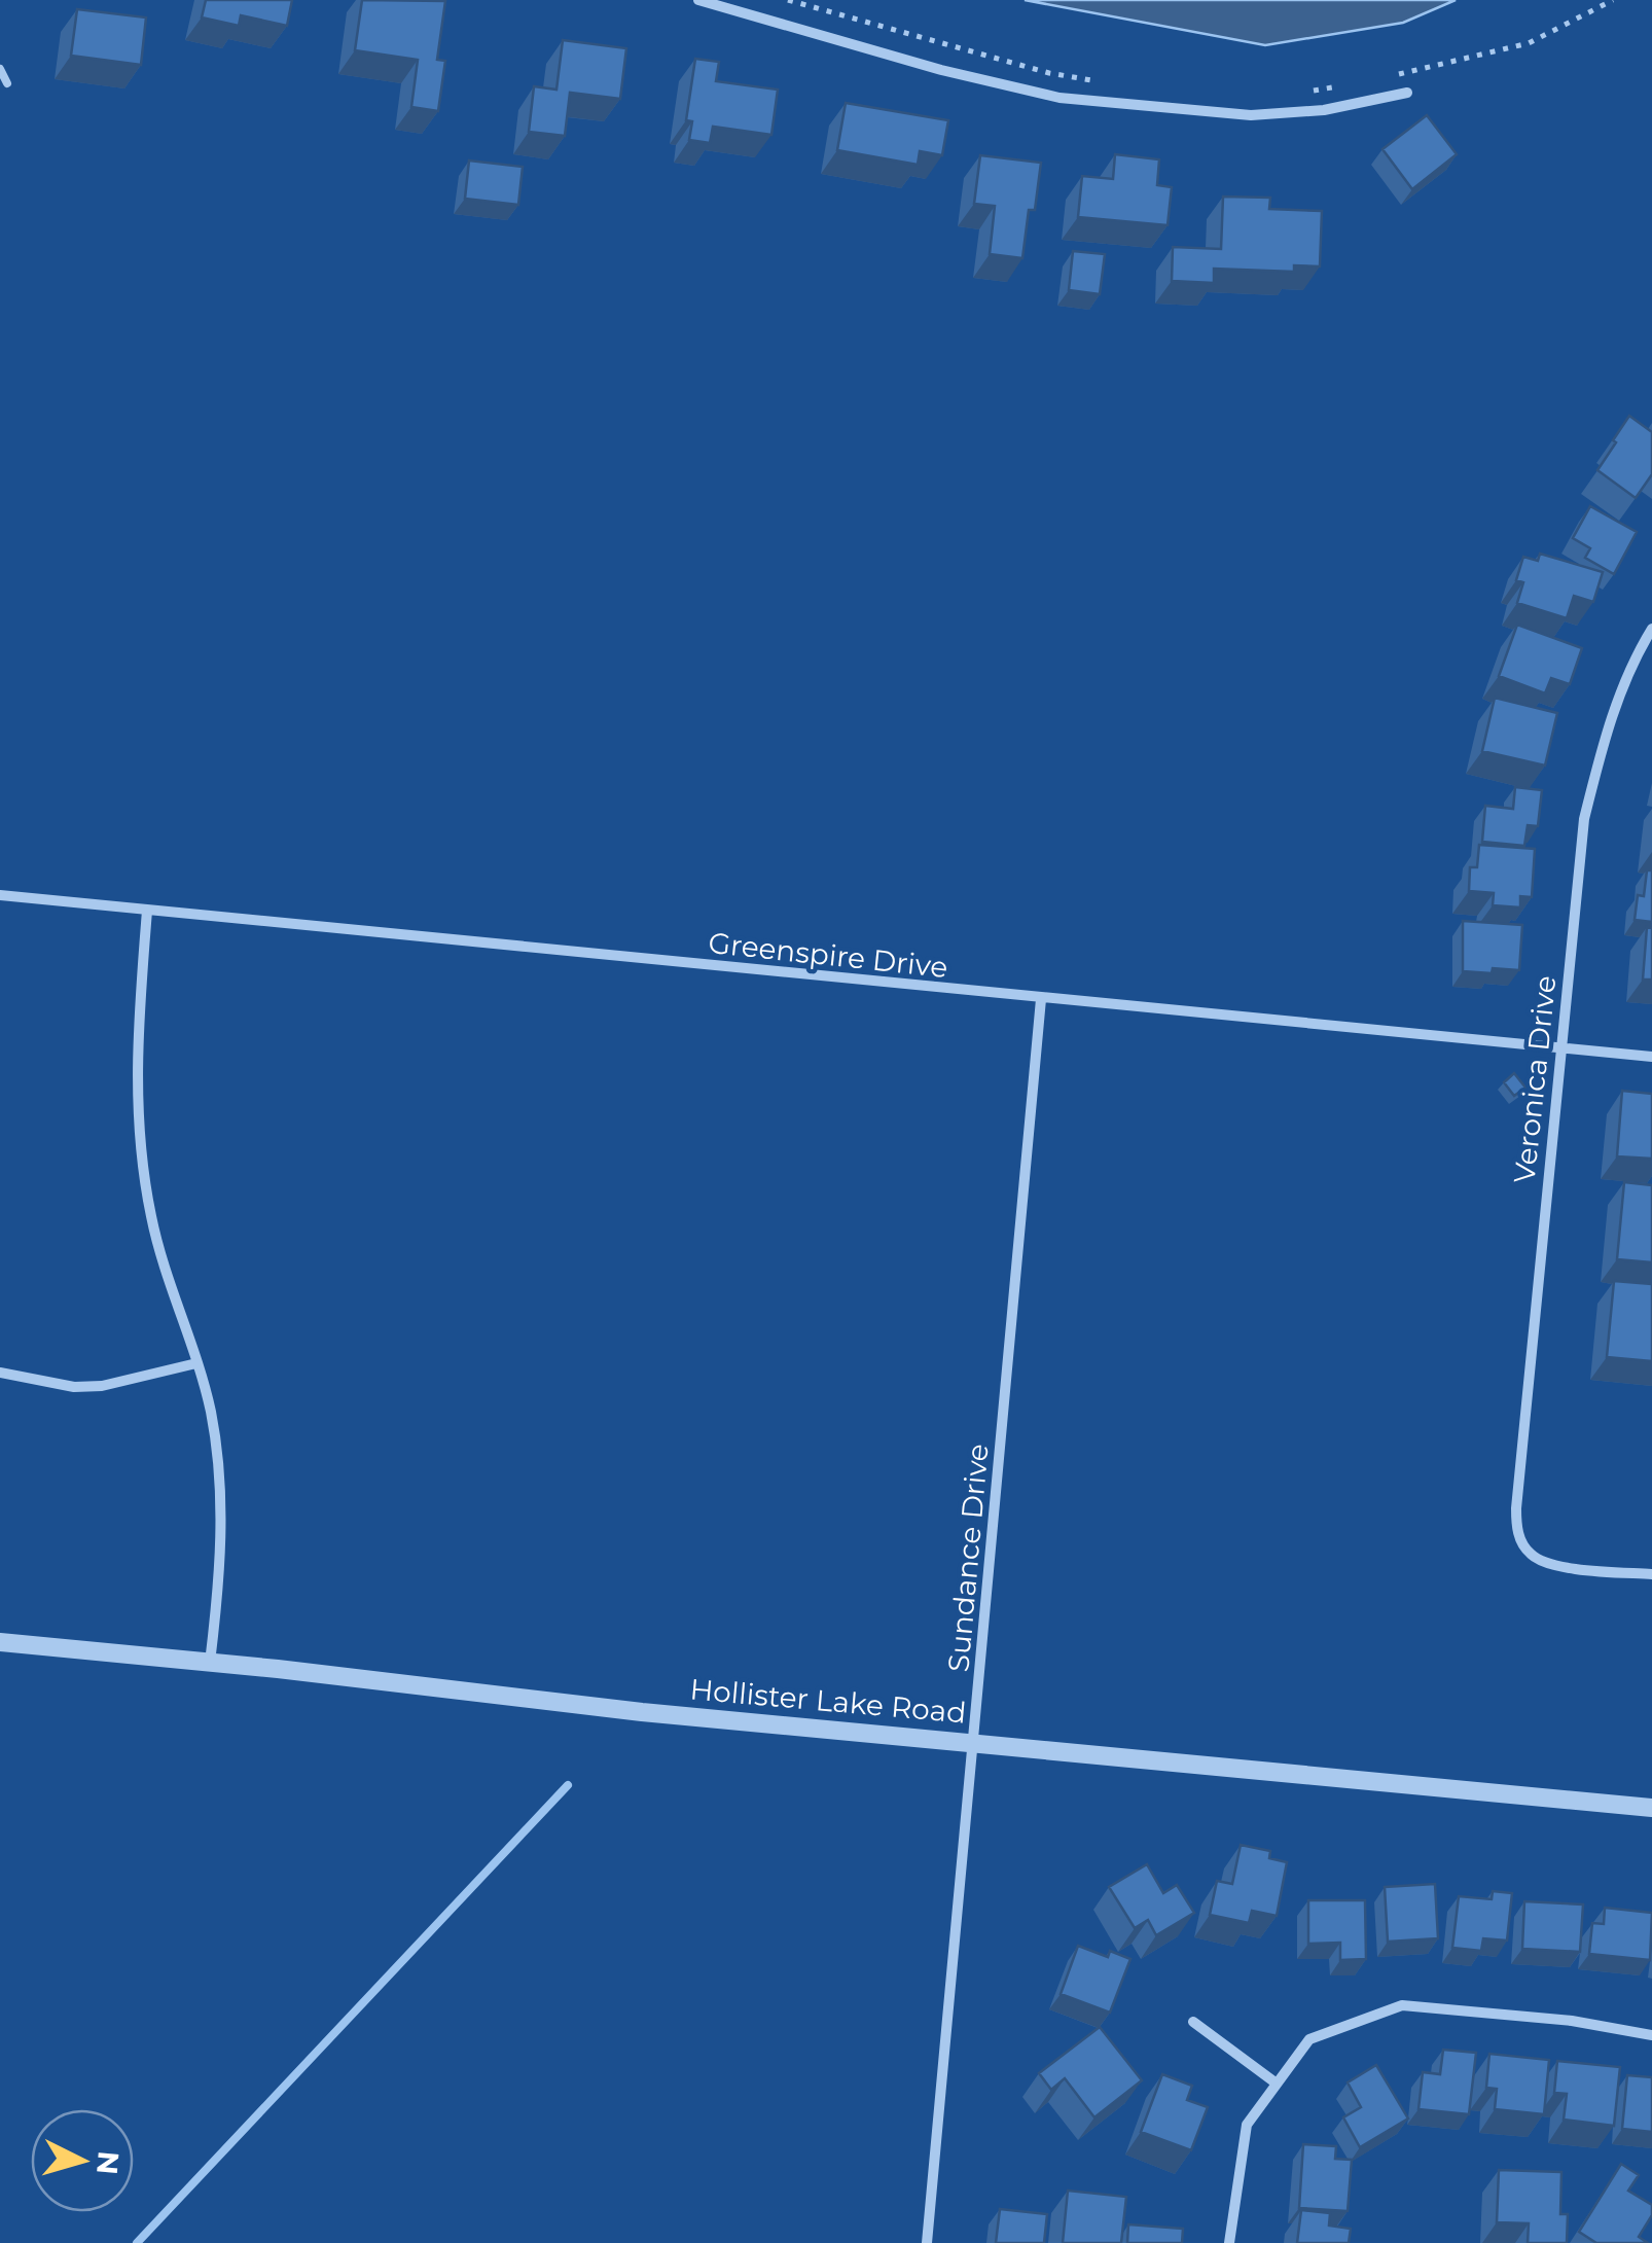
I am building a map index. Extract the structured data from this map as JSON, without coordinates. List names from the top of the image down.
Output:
{
  "streets": {
    "street": [
      "Greenspire Drive",
      "Veronica Drive",
      "Sundance Drive",
      "Hollister Lake Road"
    ]
  },
  "crossings": [
    ["Greenspire Drive", "Veronica Drive"],
    ["Greenspire Drive", "Sundance Drive"],
    ["Sundance Drive", "Hollister Lake Road"]
  ],
  "north": "right"
}
